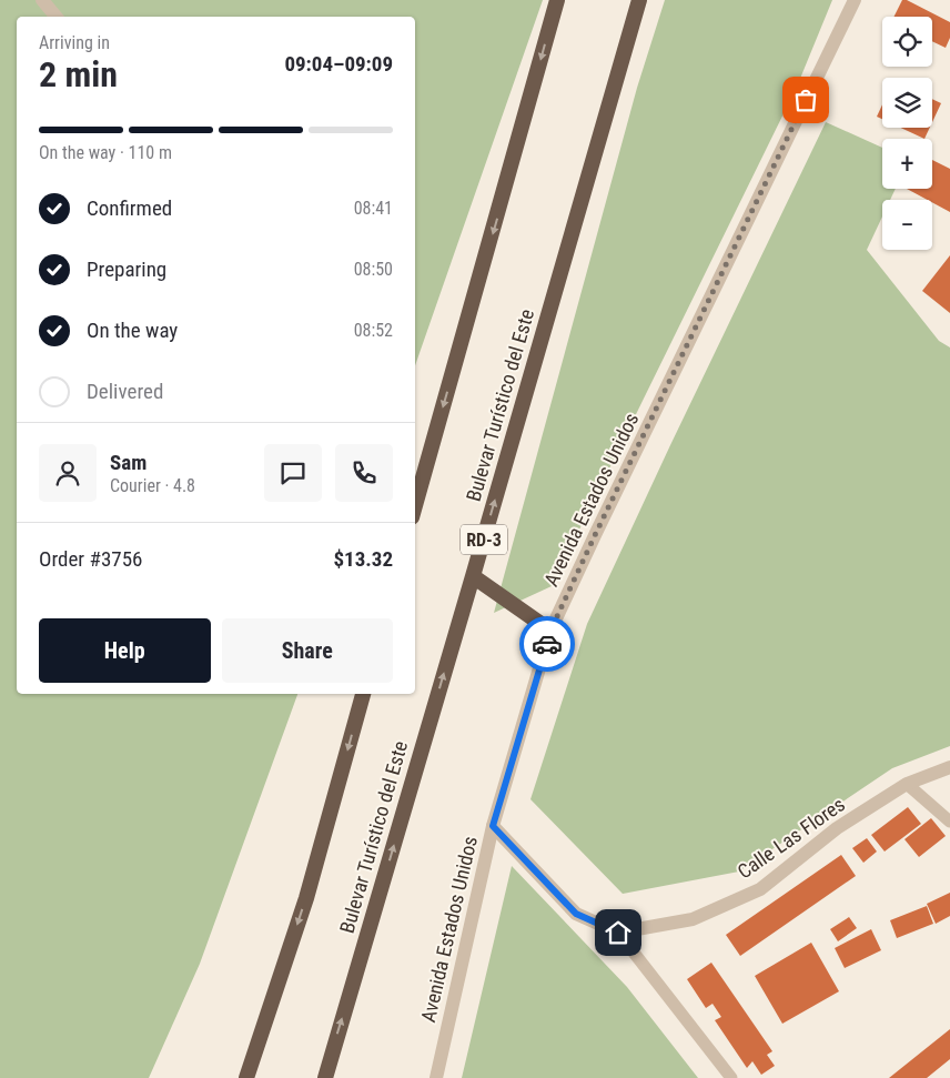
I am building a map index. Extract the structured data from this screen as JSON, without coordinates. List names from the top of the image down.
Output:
{
  "streets": {
    "highway": ["Bulevar Turístico del Este", "RD-3"],
    "street": ["Avenida Estados Unidos", "Calle Las Flores"]
  },
  "page": {
    "map_buttons": ["+", "−"],
    "heading": ["2 min", "Arriving in", "09:04–09:09"],
    "panel": [
      "Sam",
      "Courier · 4.8",
      "Order #3756",
      "$13.32"
    ],
    "bar": "On the way · 110 m",
    "list": [
      ["Confirmed", "08:41"],
      ["Preparing", "08:50"],
      ["On the way", "08:52"],
      "Delivered"
    ],
    "buttons": ["Help", "Share"]
  }
}
